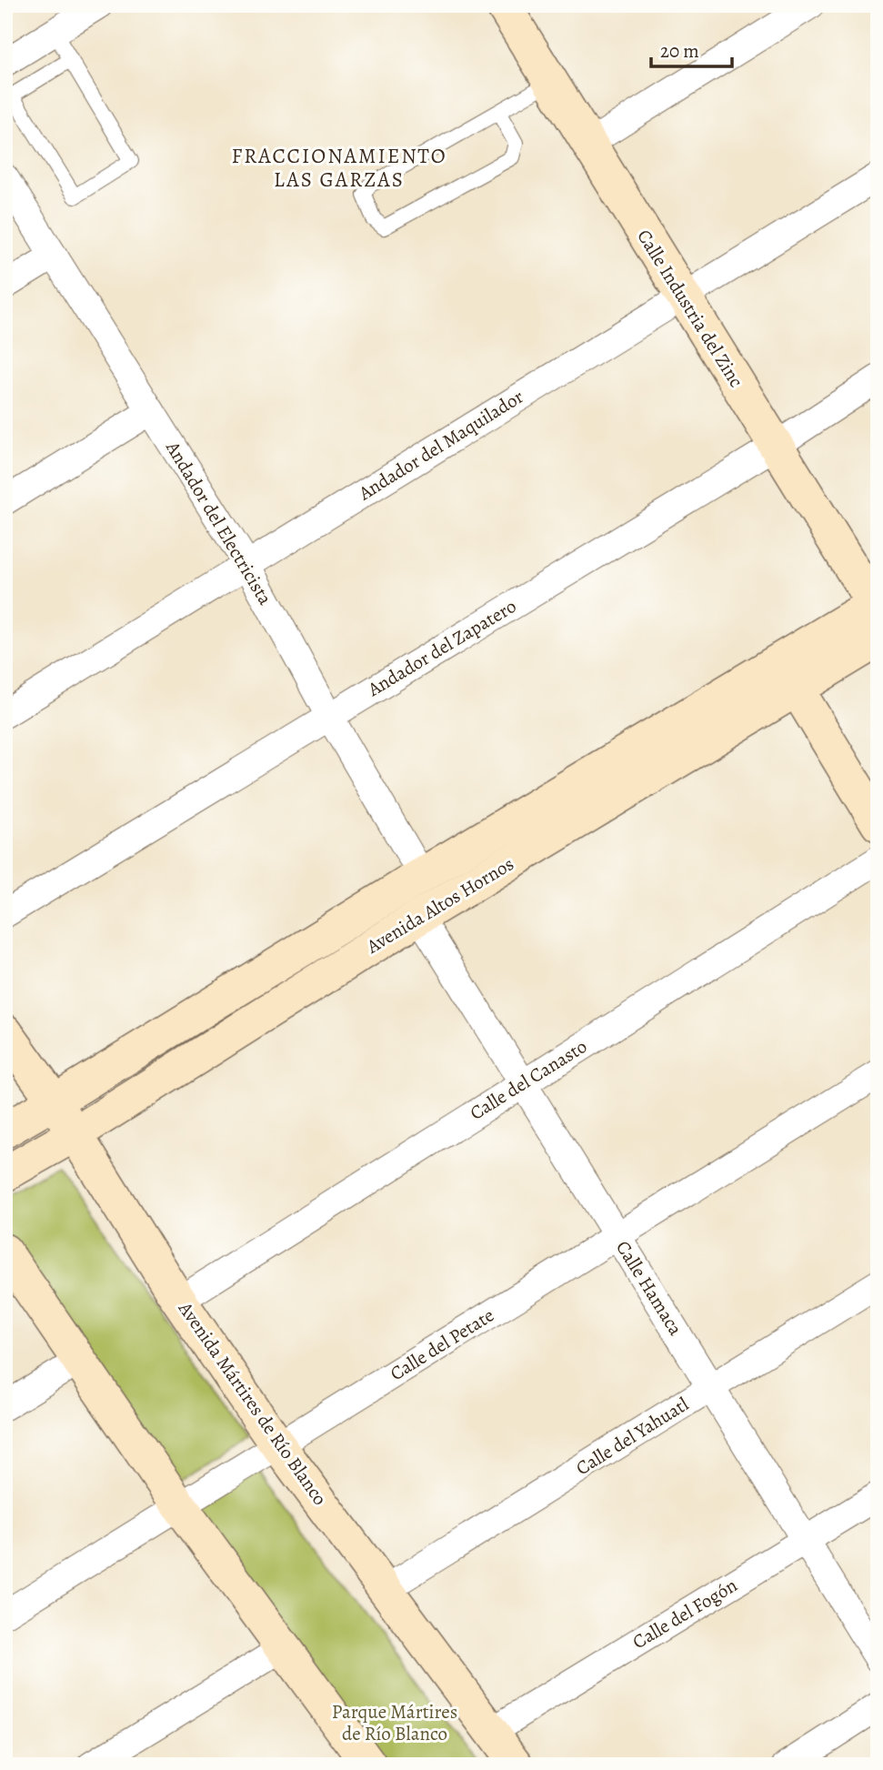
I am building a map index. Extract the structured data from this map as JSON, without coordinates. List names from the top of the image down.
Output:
{
  "streets": {
    "street": [
      "Calle Industria del Zinc",
      "Andador del Maquilador",
      "Andador del Electricista",
      "Andador del Zapatero",
      "Avenida Altos Hornos",
      "Calle del Canasto",
      "Calle Hamaca",
      "Calle del Petate",
      "Avenida Mártires de Río Blanco",
      "Calle del Yahuatl",
      "Calle del Fogón"
    ]
  },
  "crossings": [
    ["Calle Industria del Zinc", "Andador del Maquilador"],
    ["Calle Industria del Zinc", "Andador del Zapatero"],
    ["Calle Industria del Zinc", "Avenida Altos Hornos"],
    ["Andador del Maquilador", "Andador del Electricista"],
    ["Andador del Electricista", "Andador del Zapatero"],
    ["Andador del Electricista", "Avenida Altos Hornos"],
    ["Avenida Altos Hornos", "Calle Hamaca"],
    ["Avenida Altos Hornos", "Avenida Mártires de Río Blanco"],
    ["Calle del Canasto", "Calle Hamaca"],
    ["Calle del Canasto", "Avenida Mártires de Río Blanco"],
    ["Calle Hamaca", "Calle del Petate"],
    ["Calle Hamaca", "Calle del Yahuatl"],
    ["Calle Hamaca", "Calle del Fogón"],
    ["Calle del Petate", "Avenida Mártires de Río Blanco"],
    ["Avenida Mártires de Río Blanco", "Calle del Yahuatl"],
    ["Avenida Mártires de Río Blanco", "Calle del Fogón"]
  ],
  "districts": ["FRACCIONAMIENTO LAS GARZAS"],
  "parks": ["Parque Mártires de Río Blanco"],
  "scale_bar": "20 m"
}
